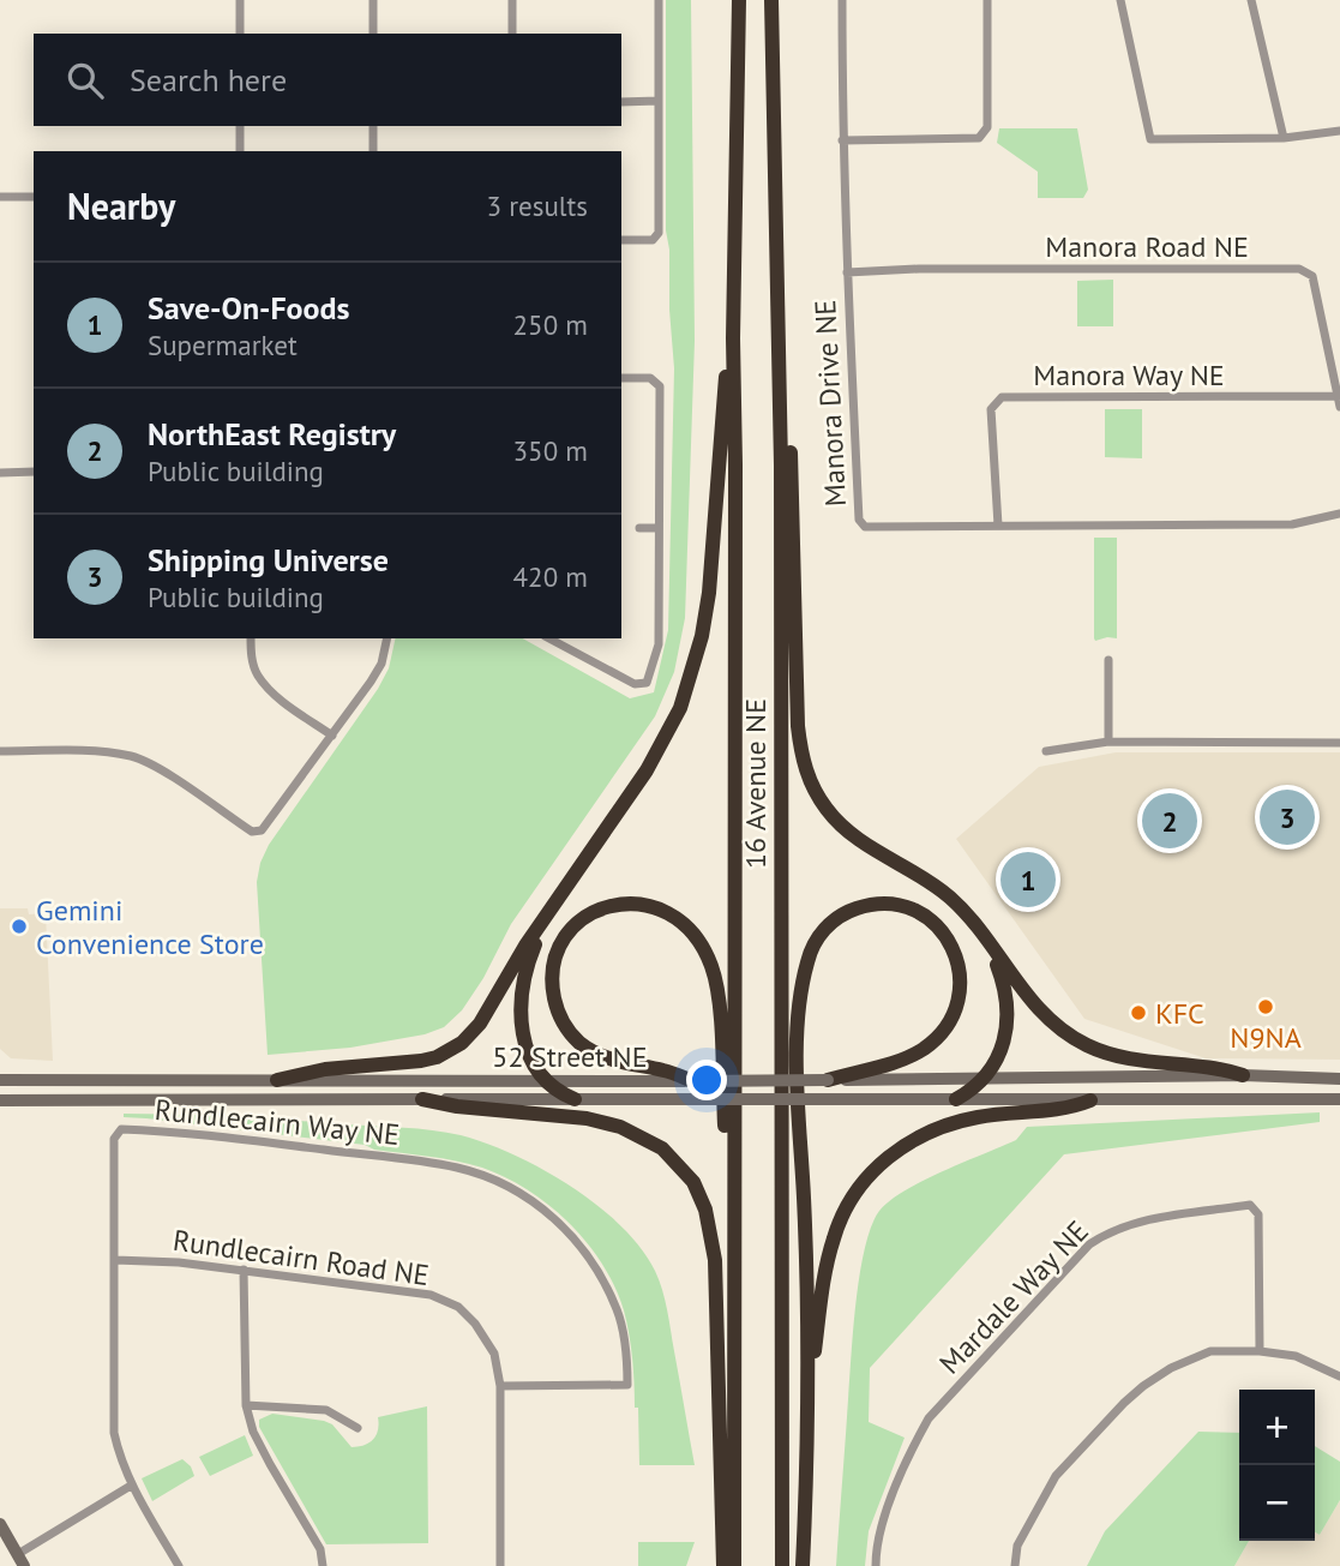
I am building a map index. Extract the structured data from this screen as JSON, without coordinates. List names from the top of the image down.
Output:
{
  "streets": {
    "highway": ["16 Avenue NE"],
    "main road": ["52 Street NE"],
    "street": [
      "Manora Road NE",
      "Manora Way NE",
      "Manora Drive NE",
      "Rundlecairn Way NE",
      "Rundlecairn Road NE",
      "Mardale Way NE"
    ]
  },
  "crossings": [
    ["Manora Road NE", "Manora Way NE"],
    ["Manora Road NE", "Manora Drive NE"],
    ["Manora Way NE", "Manora Drive NE"],
    ["Rundlecairn Way NE", "Rundlecairn Road NE"]
  ],
  "places": ["Gemini Convenience Store", "N9NA", "KFC"],
  "page": {
    "search": "Search here",
    "heading": ["Nearby", "3 results"],
    "list": [
      {
        "mark": "1",
        "name": "Save-On-Foods",
        "note": "Supermarket",
        "value": "250 m"
      },
      {
        "mark": "2",
        "name": "NorthEast Registry",
        "note": "Public building",
        "value": "350 m"
      },
      {
        "mark": "3",
        "name": "Shipping Universe",
        "note": "Public building",
        "value": "420 m"
      }
    ],
    "pins": ["3", "2", "1"],
    "map_buttons": ["+", "−"]
  }
}
